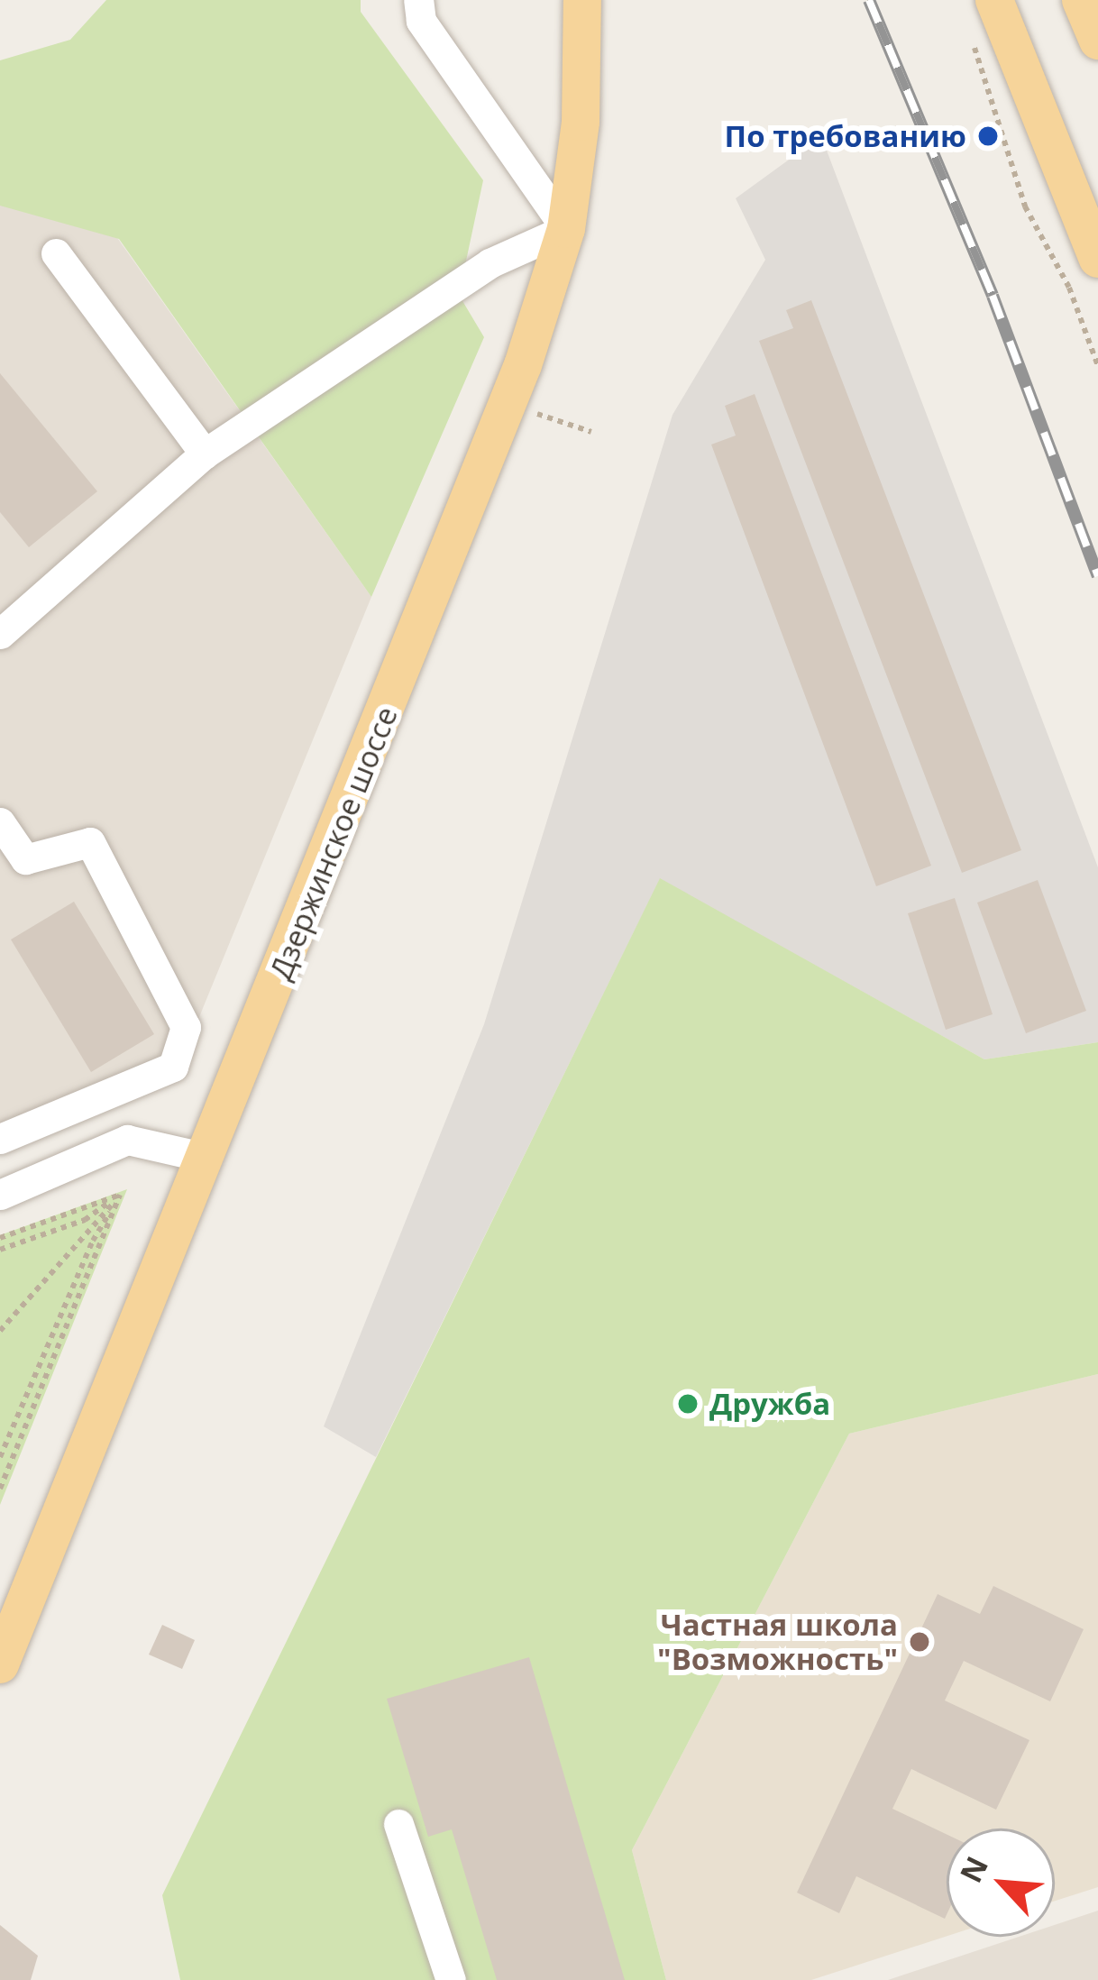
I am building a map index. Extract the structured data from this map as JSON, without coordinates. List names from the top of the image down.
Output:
{
  "streets": {
    "main road": ["Дзержинское шоссе"]
  },
  "places": ["По требованию", "Дружба", "Частная школа \"Возможность\""],
  "north": "top left"
}
